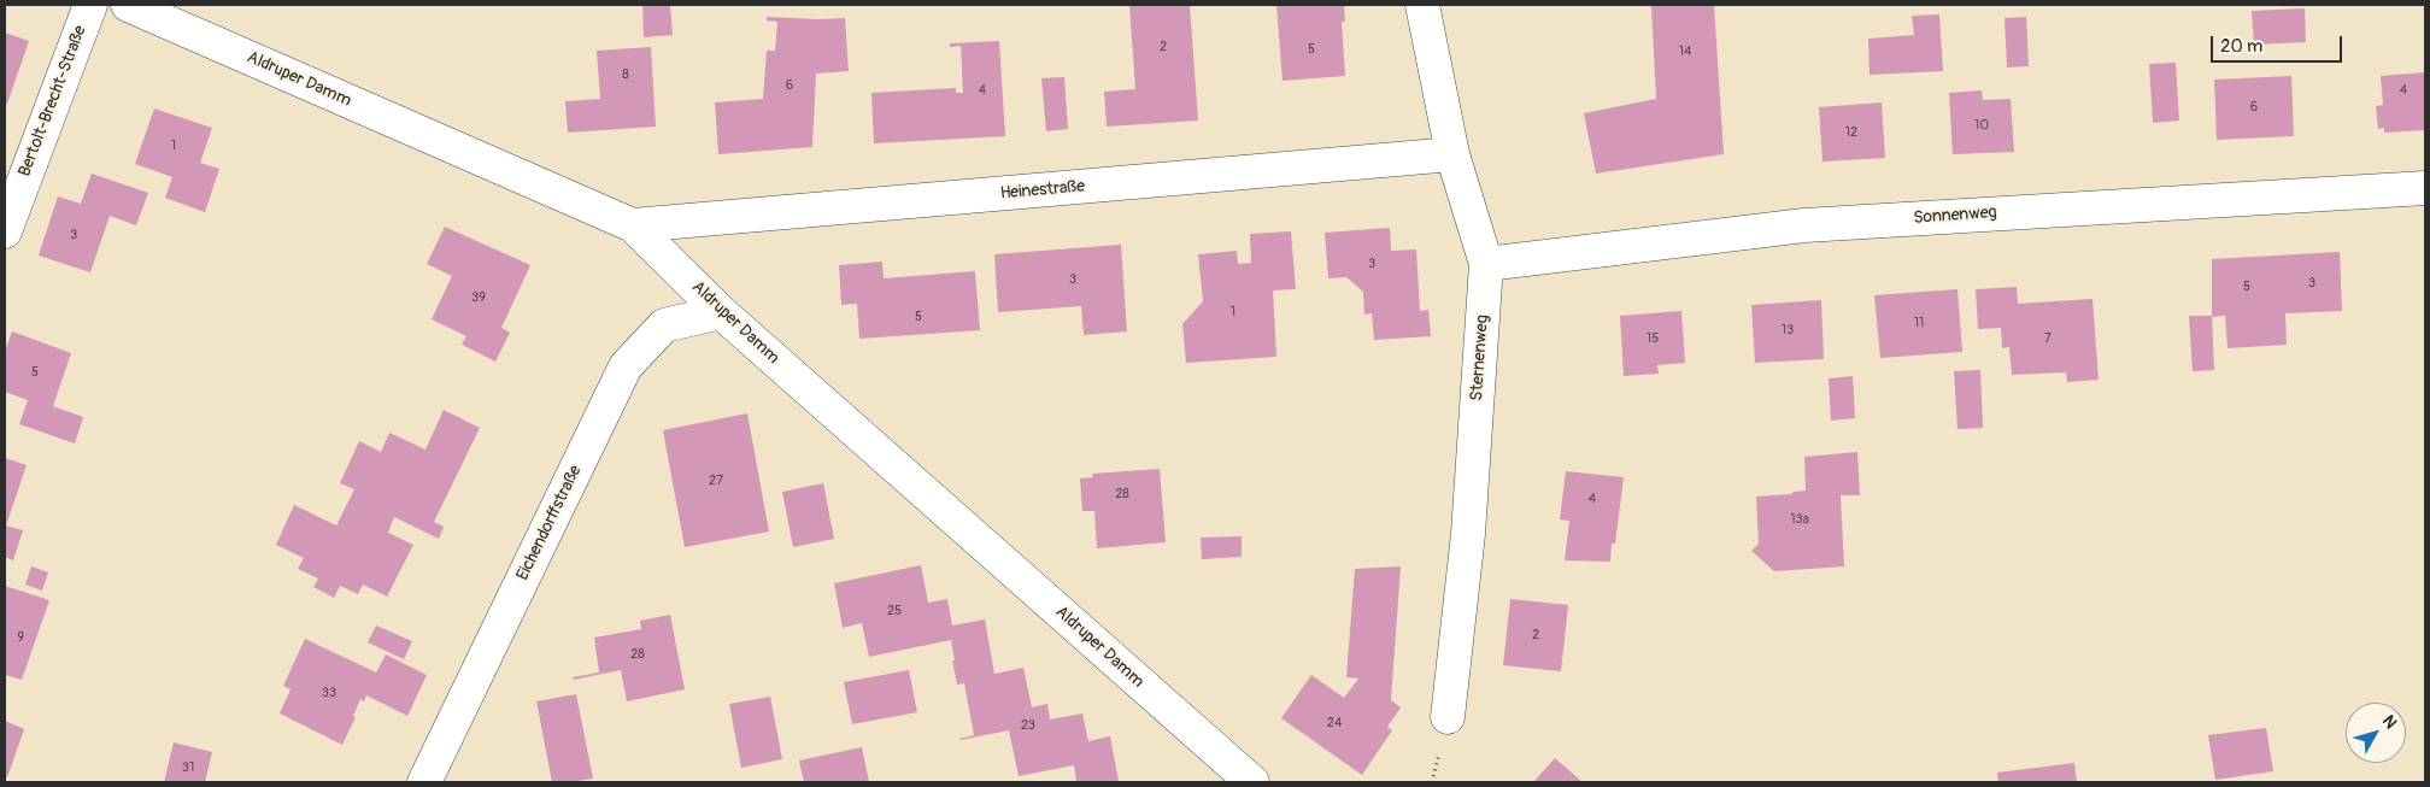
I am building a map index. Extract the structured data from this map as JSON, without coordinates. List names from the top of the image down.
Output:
{
  "streets": {
    "street": [
      "Aldruper Damm",
      "Bertolt-Brecht-Straße",
      "Heinestraße",
      "Sonnenweg",
      "Sternenweg",
      "Eichendorffstraße"
    ]
  },
  "crossings": [
    ["Aldruper Damm", "Heinestraße"],
    ["Aldruper Damm", "Eichendorffstraße"],
    ["Heinestraße", "Sternenweg"],
    ["Sonnenweg", "Sternenweg"]
  ],
  "house_numbers": [
    "2",
    "5",
    "14",
    "8",
    "6",
    "4",
    "4",
    "6",
    "10",
    "12",
    "1",
    "3",
    "3",
    "3",
    "3",
    "5",
    "39",
    "1",
    "5",
    "11",
    "13",
    "15",
    "7",
    "5",
    "27",
    "28",
    "4",
    "13a",
    "25",
    "2",
    "9",
    "28",
    "33",
    "24",
    "23",
    "31"
  ],
  "scale_bar": "20 m",
  "north": "top right"
}
